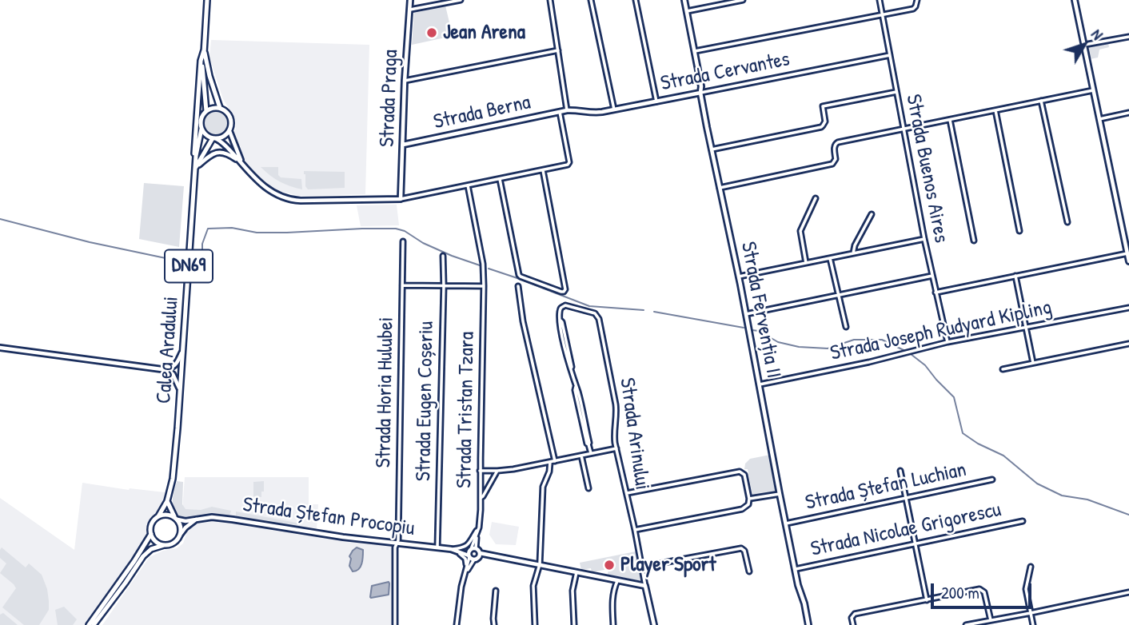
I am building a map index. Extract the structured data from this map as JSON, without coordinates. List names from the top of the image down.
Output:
{
  "streets": {
    "main road": ["DN69", "Calea Aradului"],
    "street": [
      "Strada Cervantes",
      "Strada Praga",
      "Strada Berna",
      "Strada Buenos Aires",
      "Strada Fervenția II",
      "Strada Joseph Rudyard Kipling",
      "Strada Horia Hulubei",
      "Strada Eugen Coșeriu",
      "Strada Tristan Tzara",
      "Strada Arinului",
      "Strada Ștefan Luchian",
      "Strada Ștefan Procopiu",
      "Strada Nicolae Grigorescu"
    ]
  },
  "crossings": [
    ["Strada Cervantes", "Strada Berna"],
    ["Strada Cervantes", "Strada Buenos Aires"],
    ["Strada Cervantes", "Strada Fervenția II"],
    ["Strada Praga", "Strada Berna"],
    ["Strada Buenos Aires", "Strada Joseph Rudyard Kipling"],
    ["DN69", "Calea Aradului"],
    ["DN69", "Strada Ștefan Procopiu"],
    ["Strada Fervenția II", "Strada Joseph Rudyard Kipling"],
    ["Strada Fervenția II", "Strada Ștefan Luchian"],
    ["Strada Fervenția II", "Strada Nicolae Grigorescu"],
    ["Calea Aradului", "Strada Ștefan Procopiu"],
    ["Strada Horia Hulubei", "Strada Ștefan Procopiu"],
    ["Strada Eugen Coșeriu", "Strada Ștefan Procopiu"],
    ["Strada Tristan Tzara", "Strada Ștefan Procopiu"]
  ],
  "places": ["Jean Arena", "Player Sport"],
  "scale_bar": "200 m",
  "north": "top right"
}
